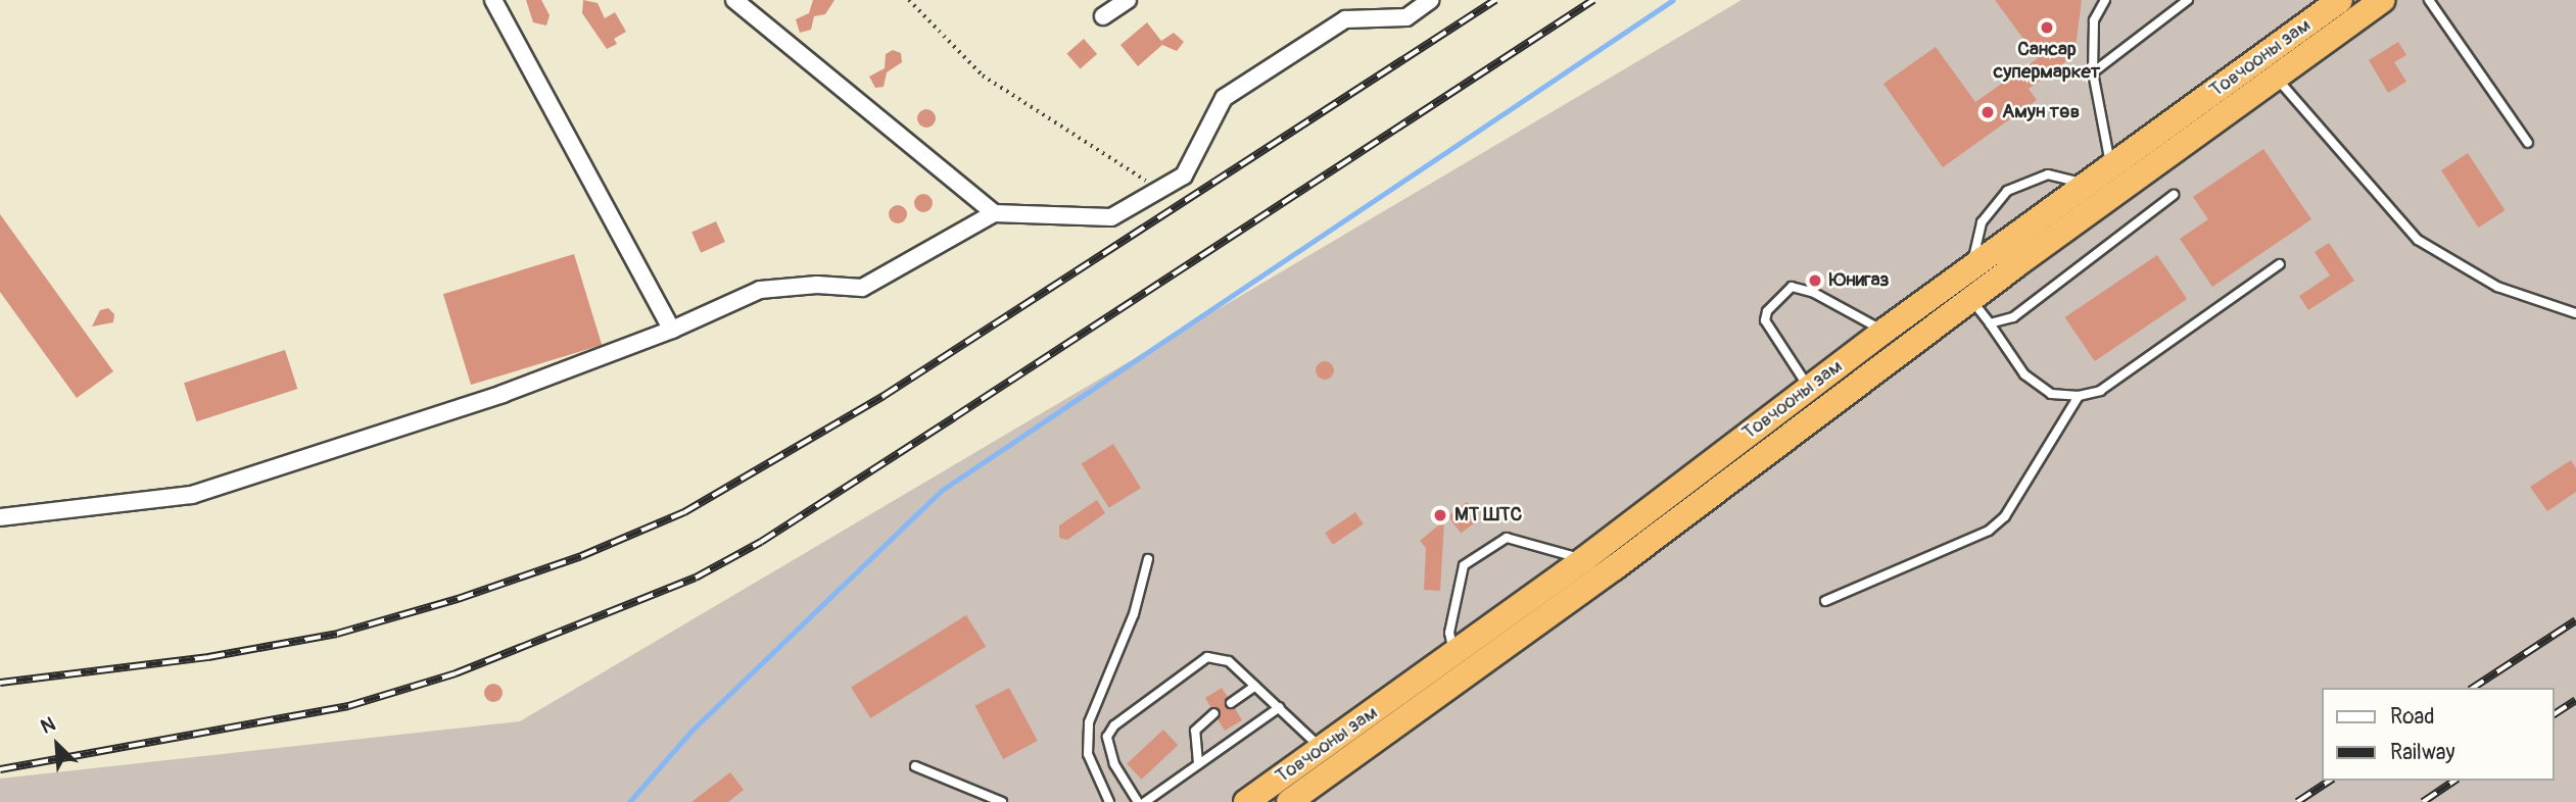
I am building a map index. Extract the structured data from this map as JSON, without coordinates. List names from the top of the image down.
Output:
{
  "streets": {
    "highway": ["Товчооны зам"]
  },
  "places": [
    "Сансар супермаркет",
    "Амун төв",
    "Юнигаз",
    "MT ШТС"
  ],
  "legend": ["Road", "Railway"],
  "north": "top left"
}
